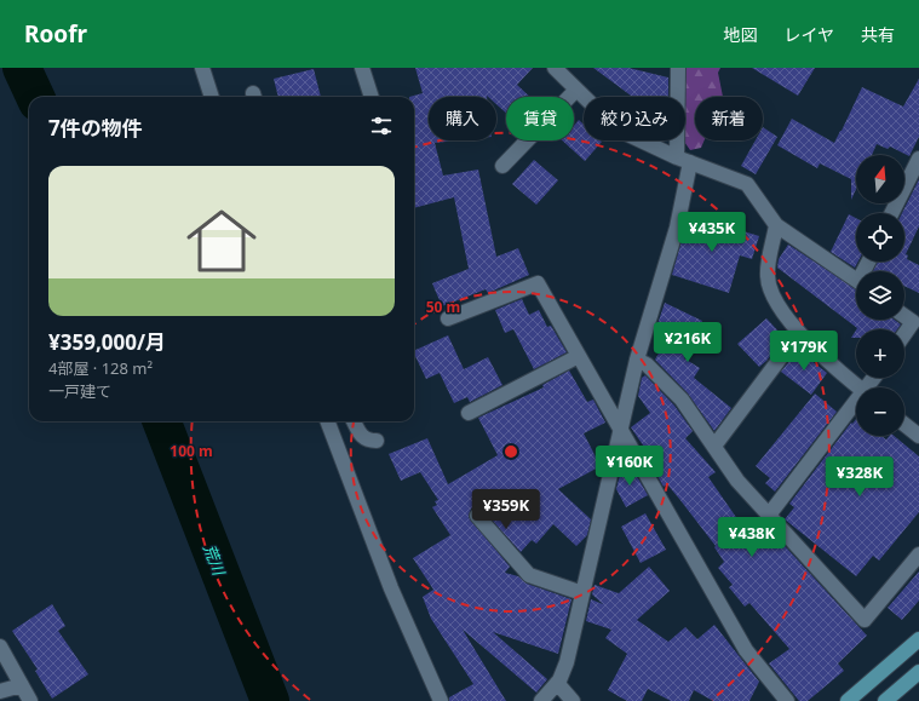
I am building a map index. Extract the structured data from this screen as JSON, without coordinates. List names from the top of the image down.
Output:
{
  "water": ["荒川"],
  "north": "top",
  "page": {
    "header": "Roofr",
    "nav": ["地図", "レイヤ", "共有"],
    "chip": [
      "購入",
      "賃貸",
      "絞り込み",
      "新着"
    ],
    "heading": "7件の物件",
    "map_buttons": ["+", "−"],
    "list": [
      {
        "name": "¥359,000/月",
        "note": "4部屋 · 128 m² · 一戸建て"
      }
    ],
    "price": [
      "¥435K",
      "¥216K",
      "¥179K",
      "¥160K",
      "¥328K",
      "¥359K",
      "¥438K"
    ]
  },
  "rings": ["50 m", "100 m"]
}
